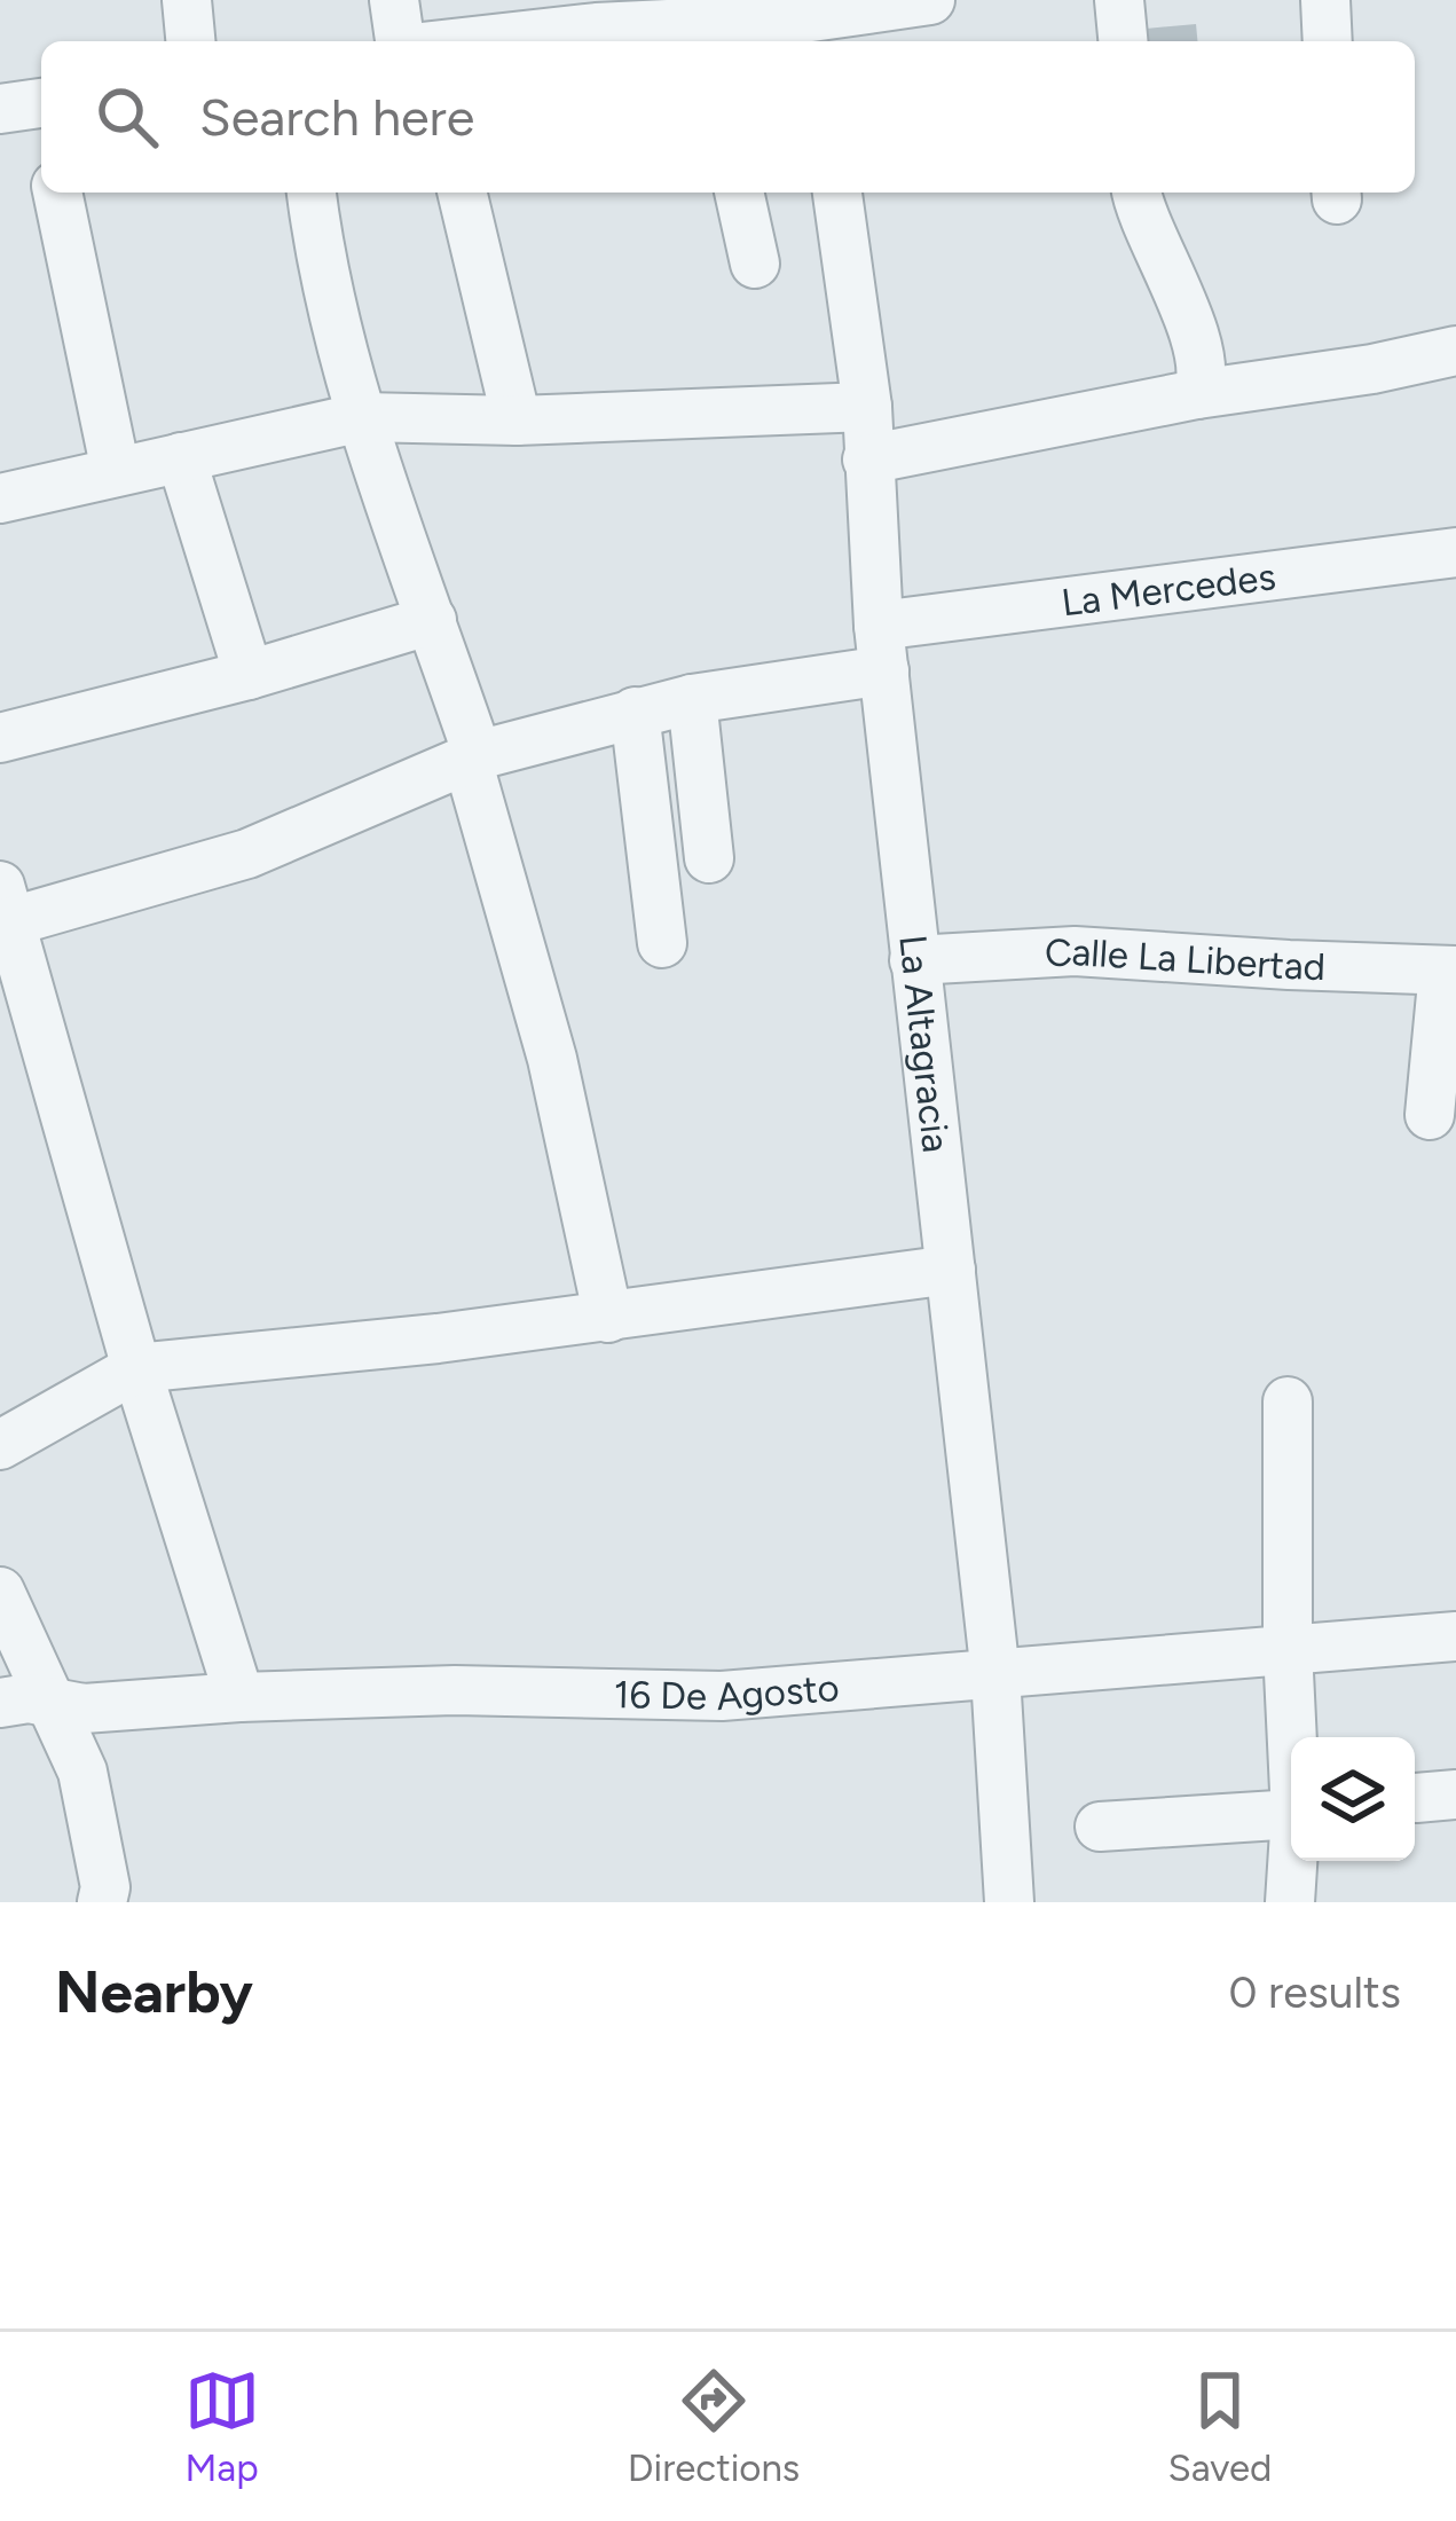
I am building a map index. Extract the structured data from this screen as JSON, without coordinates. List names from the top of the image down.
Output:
{
  "streets": {
    "street": [
      "La Mercedes",
      "Calle La Libertad",
      "La Altagracia",
      "16 De Agosto"
    ]
  },
  "crossings": [
    ["La Mercedes", "La Altagracia"],
    ["Calle La Libertad", "La Altagracia"],
    ["La Altagracia", "16 De Agosto"]
  ],
  "page": {
    "search": "Search here",
    "heading": ["Nearby", "0 results"],
    "nav": ["Map", "Directions", "Saved"]
  }
}
